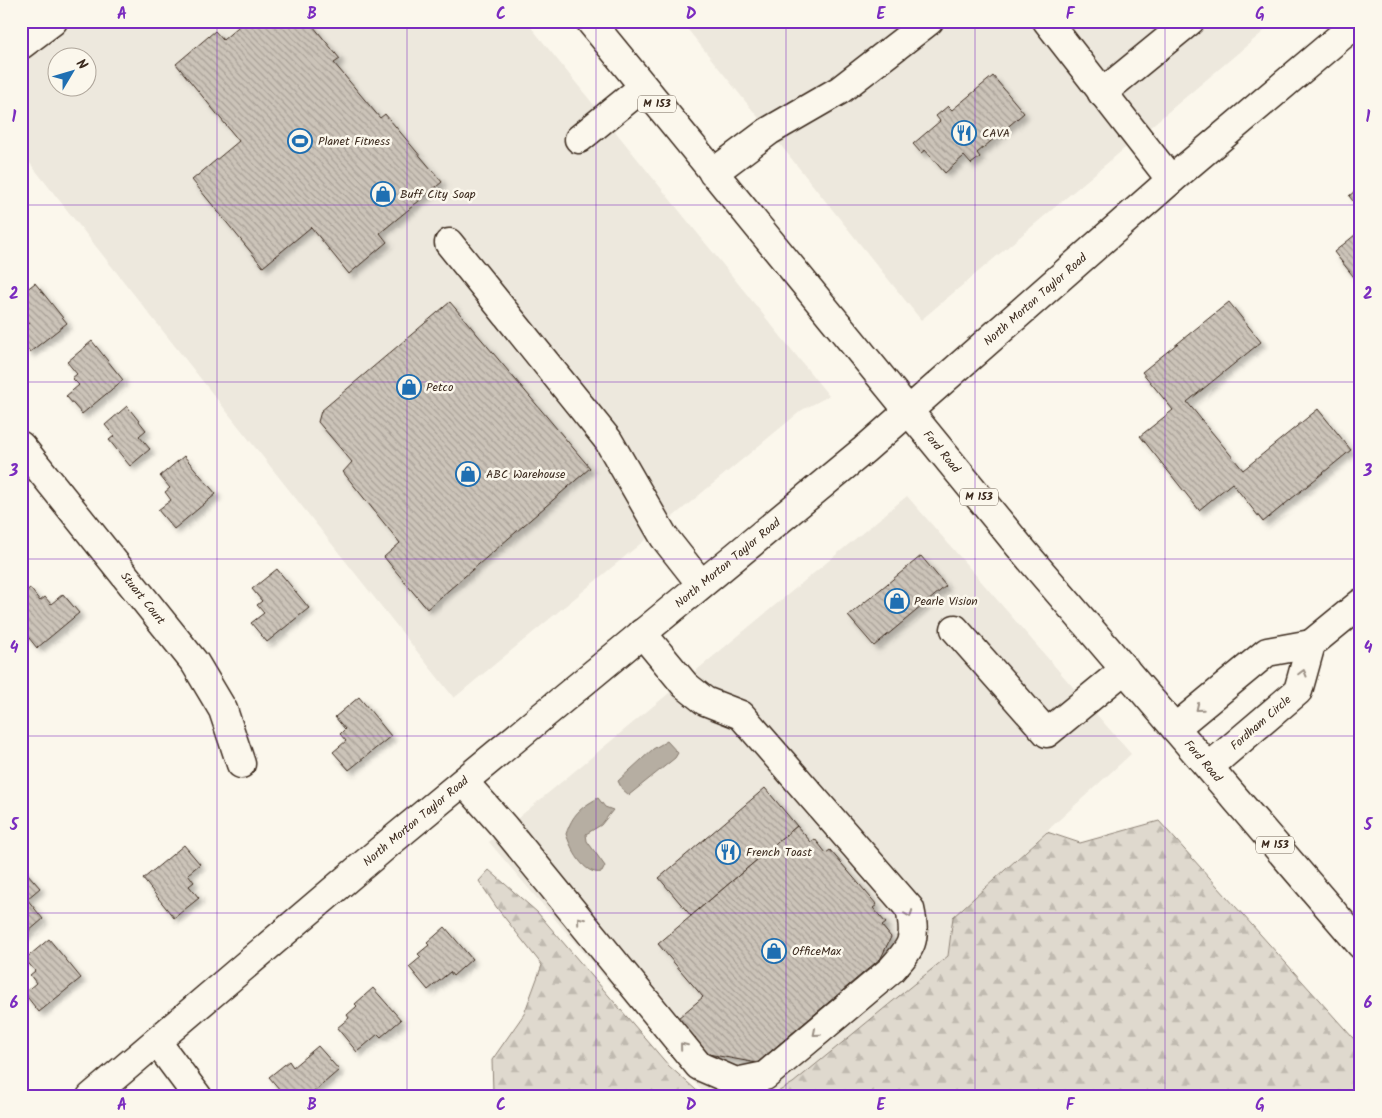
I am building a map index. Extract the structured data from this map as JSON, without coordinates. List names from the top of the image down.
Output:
{
  "streets": {
    "street": [
      "M 153",
      "North Morton Taylor Road",
      "Ford Road",
      "Stuart Court",
      "Fordham Circle"
    ]
  },
  "crossings": [
    ["North Morton Taylor Road", "Ford Road"],
    ["Ford Road", "Fordham Circle"]
  ],
  "places": {
    "restaurant": ["CAVA", "French Toast"],
    "sports": ["Planet Fitness"],
    "shop": [
      "Buff City Soap",
      "Petco",
      "ABC Warehouse",
      "Pearle Vision",
      "OfficeMax"
    ]
  },
  "north": "top right",
  "grid": {
    "columns": [
      "A",
      "B",
      "C",
      "D",
      "E",
      "F",
      "G"
    ],
    "rows": [
      "1",
      "2",
      "3",
      "4",
      "5",
      "6"
    ]
  }
}
